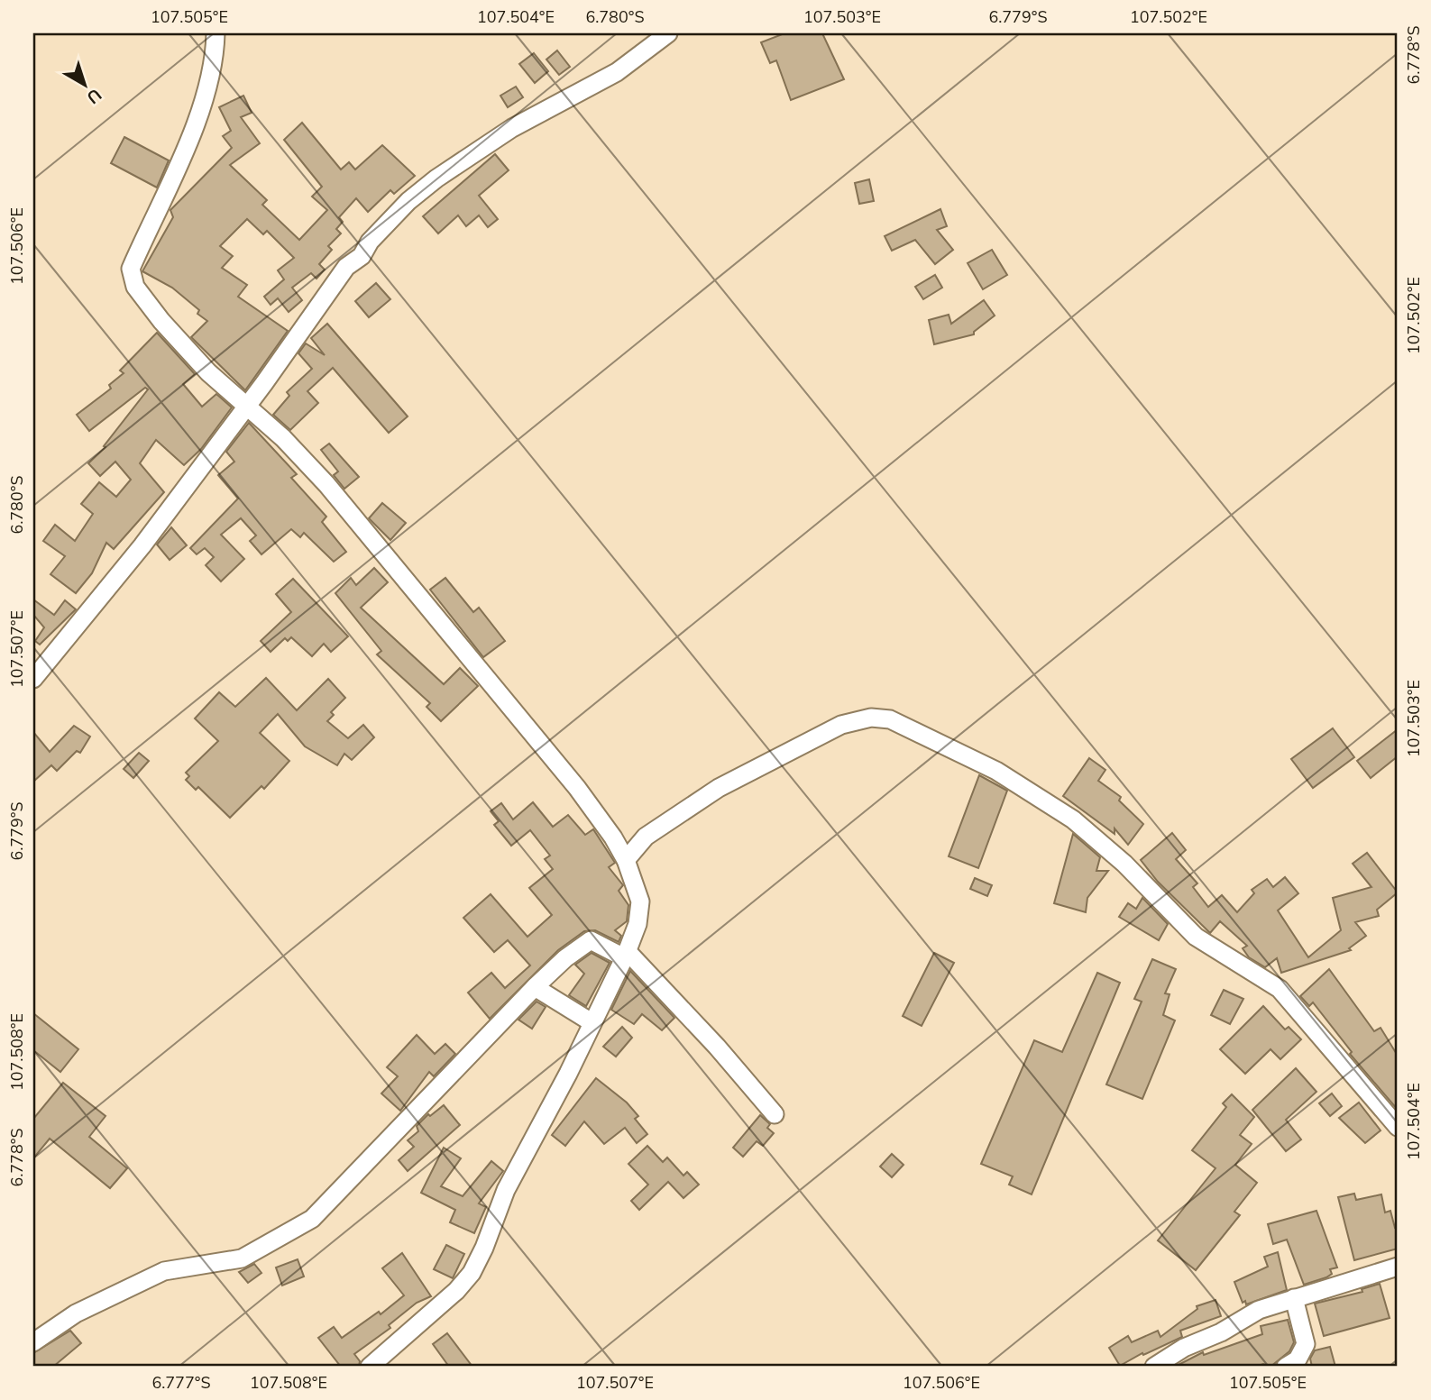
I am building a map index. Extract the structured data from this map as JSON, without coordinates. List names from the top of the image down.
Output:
{
  "north": "bottom right",
  "coordinates": [
    "107.505°E",
    "107.504°E",
    "6.780°S",
    "107.503°E",
    "6.779°S",
    "107.502°E",
    "6.778°S",
    "107.506°E",
    "107.507°E",
    "107.508°E",
    "6.777°S"
  ]
}
